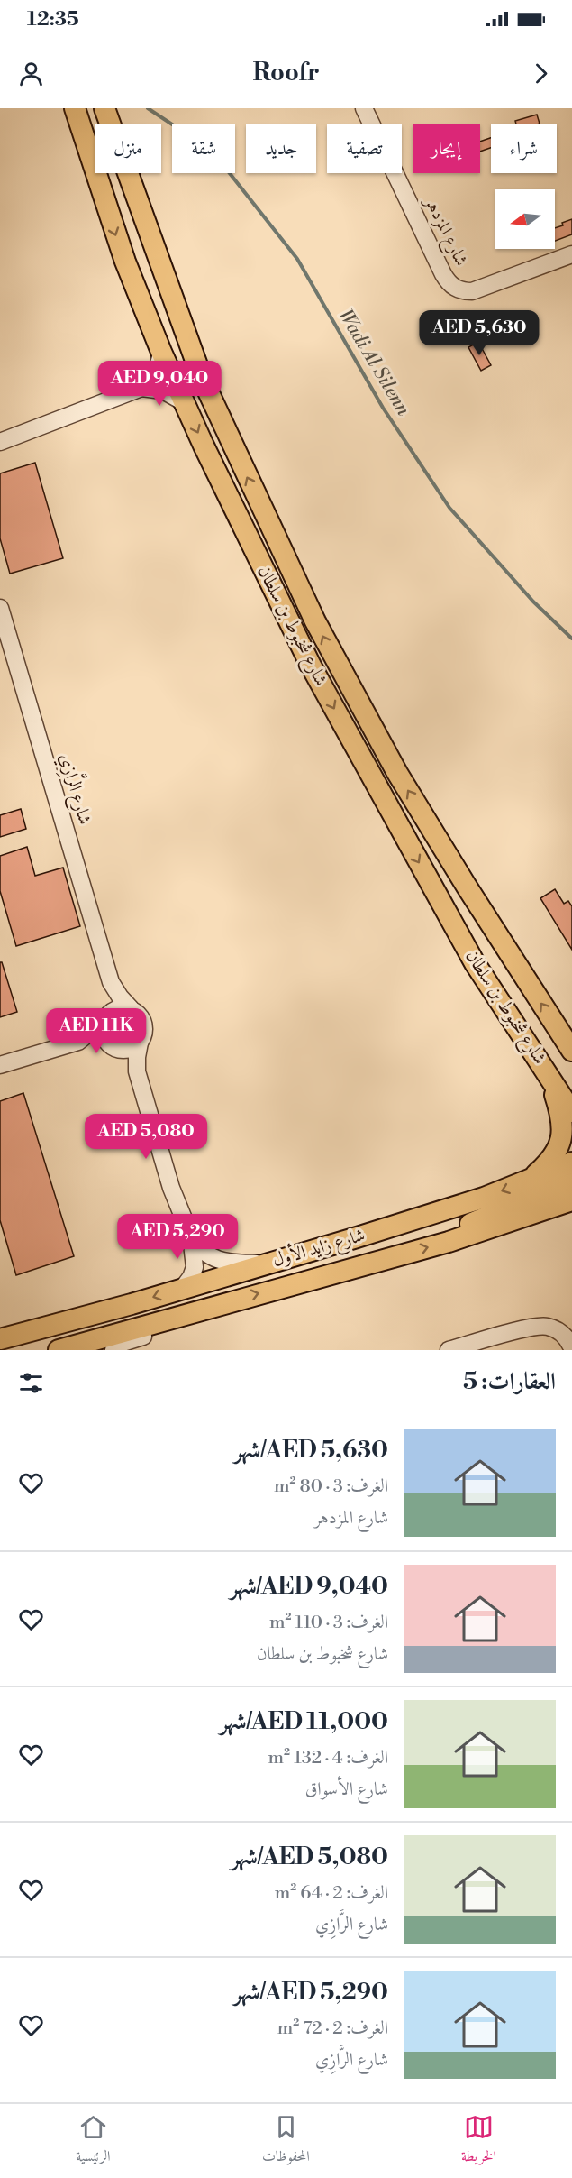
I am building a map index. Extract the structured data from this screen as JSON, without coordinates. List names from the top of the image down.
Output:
{
  "streets": {
    "main road": ["شارع شخبوط بن سلطان", "شارع زايد الأول"],
    "street": ["شارع المزدهر", "شارع الرَّازِي"]
  },
  "water": ["Wadi Al Silenn"],
  "north": "left",
  "page": {
    "status": "12:35",
    "header": "Roofr",
    "chip": [
      "شراء",
      "إيجار",
      "تصفية",
      "جديد",
      "شقة",
      "منزل"
    ],
    "price": [
      "AED 5,630",
      "AED 9,040",
      "AED 11K",
      "AED 5,080",
      "AED 5,290"
    ],
    "heading": "العقارات: 5",
    "list": [
      {
        "name": "AED 5,630/شهر",
        "note": "الغرف: 3 · 80 m² · شارع المزدهر"
      },
      {
        "name": "AED 9,040/شهر",
        "note": "الغرف: 3 · 110 m² · شارع شخبوط بن سلطان"
      },
      {
        "name": "AED 11,000/شهر",
        "note": "الغرف: 4 · 132 m² · شارع الأسواق"
      },
      {
        "name": "AED 5,080/شهر",
        "note": "الغرف: 2 · 64 m² · شارع الرَّازِي"
      },
      {
        "name": "AED 5,290/شهر",
        "note": "الغرف: 2 · 72 m² · شارع الرَّازِي"
      }
    ],
    "tabs": ["الخريطة", "المحفوظات", "الرئيسية"]
  }
}
